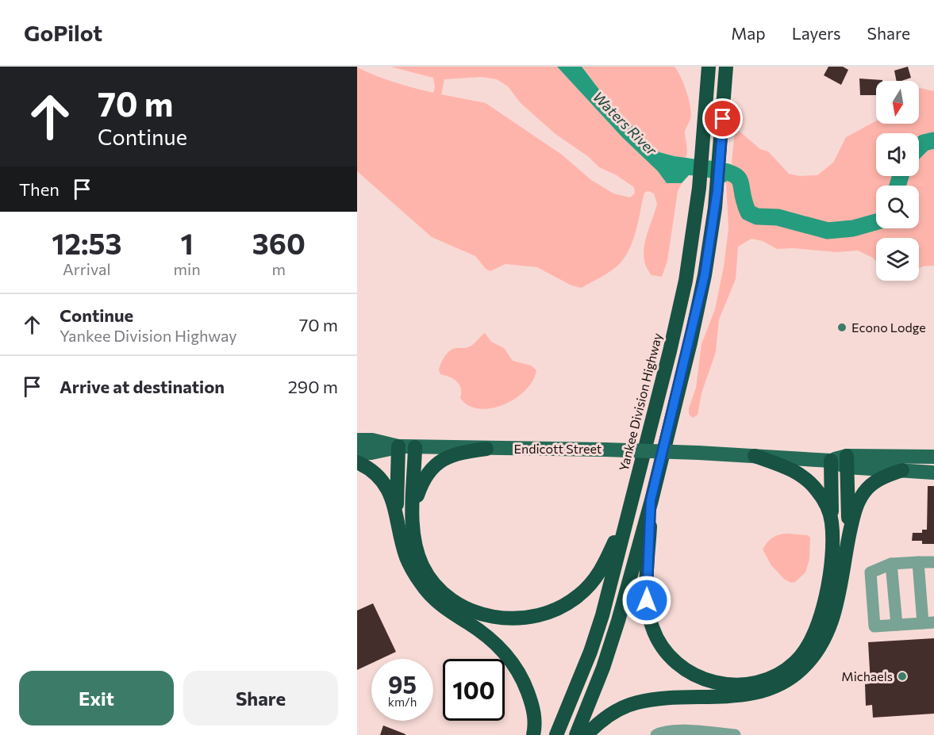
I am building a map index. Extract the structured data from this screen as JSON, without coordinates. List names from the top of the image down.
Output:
{
  "streets": {
    "highway": ["Yankee Division Highway"],
    "main road": ["Endicott Street"]
  },
  "water": ["Waters River"],
  "places": ["Econo Lodge", "Michaels"],
  "north": "bottom",
  "page": {
    "header": "GoPilot",
    "nav": ["Map", "Layers", "Share"],
    "turn": ["70 m", "Continue"],
    "then": "Then",
    "eta": [
      "12:53",
      "Arrival",
      "1",
      "min",
      "360",
      "m"
    ],
    "list": [
      {
        "name": "Continue",
        "note": "Yankee Division Highway",
        "value": "70 m"
      },
      {
        "name": "Arrive at destination",
        "value": "290 m"
      }
    ],
    "speed": "95 km/h",
    "limit": "100",
    "buttons": ["Exit", "Share"]
  }
}
